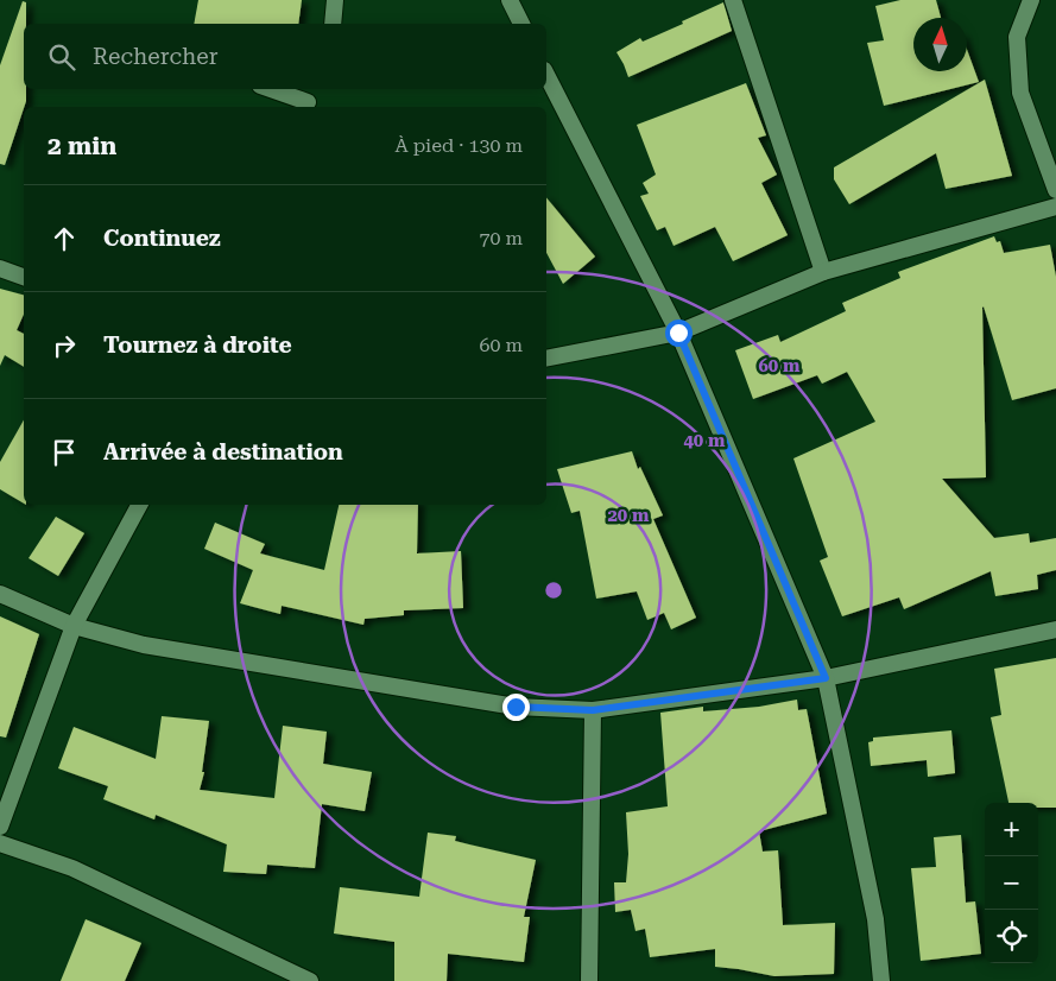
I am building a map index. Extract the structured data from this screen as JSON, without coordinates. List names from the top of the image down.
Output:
{
  "north": "top",
  "page": {
    "search": "Rechercher",
    "heading": ["2 min", "À pied · 130 m"],
    "list": [
      ["Continuez", "70 m"],
      ["Tournez à droite", "60 m"],
      "Arrivée à destination"
    ],
    "map_buttons": ["+", "−"]
  },
  "rings": ["60 m", "40 m", "20 m"]
}
